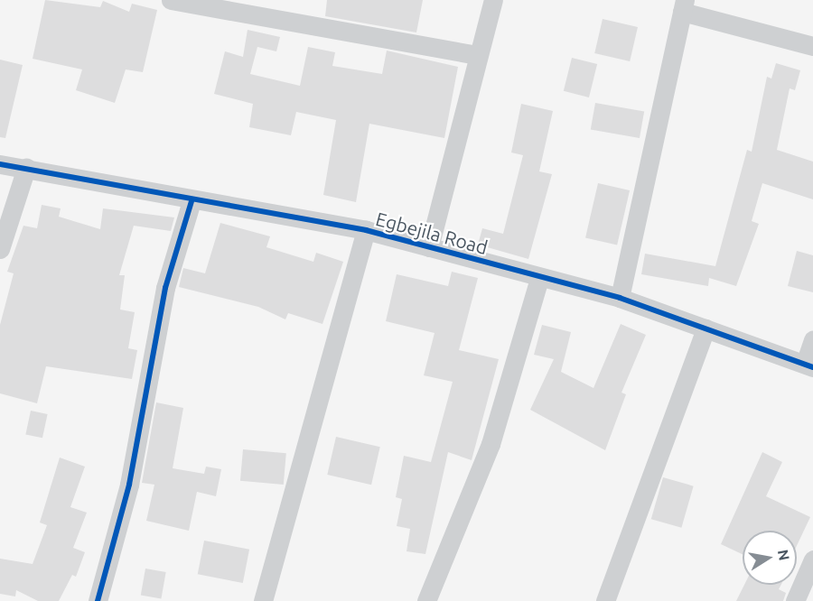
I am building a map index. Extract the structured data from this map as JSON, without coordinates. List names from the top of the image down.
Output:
{
  "streets": {
    "street": ["Egbejila Road"]
  },
  "north": "right"
}
